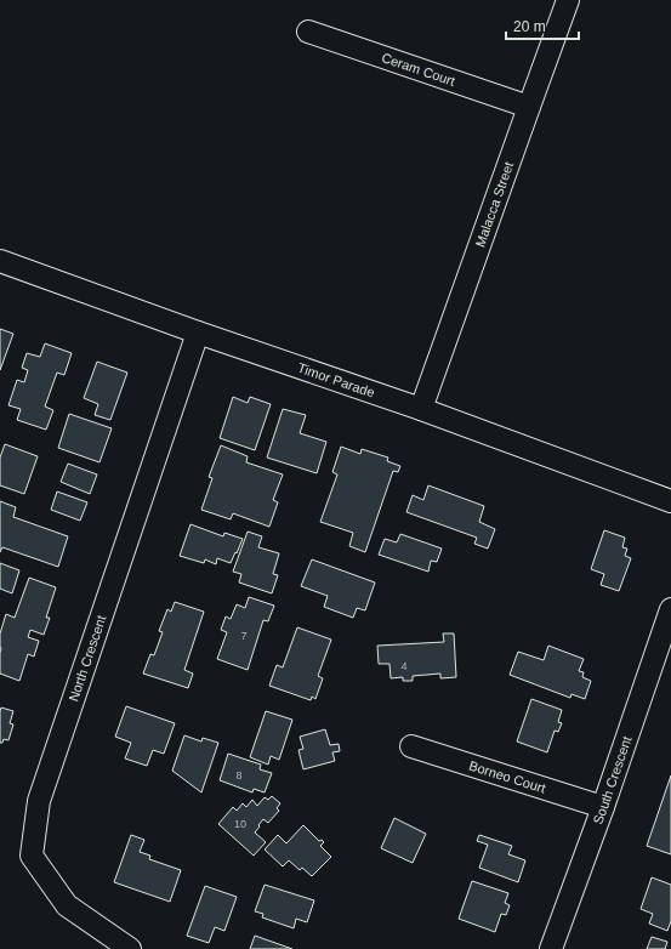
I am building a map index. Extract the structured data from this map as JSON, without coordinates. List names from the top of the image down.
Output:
{
  "streets": {
    "street": [
      "Ceram Court",
      "Malacca Street",
      "Timor Parade",
      "North Crescent",
      "Borneo Court",
      "South Crescent"
    ]
  },
  "crossings": [
    ["Ceram Court", "Malacca Street"],
    ["Malacca Street", "Timor Parade"],
    ["Timor Parade", "North Crescent"],
    ["Borneo Court", "South Crescent"]
  ],
  "house_numbers": [
    "7",
    "4",
    "8",
    "10"
  ],
  "scale_bar": "20 m"
}
